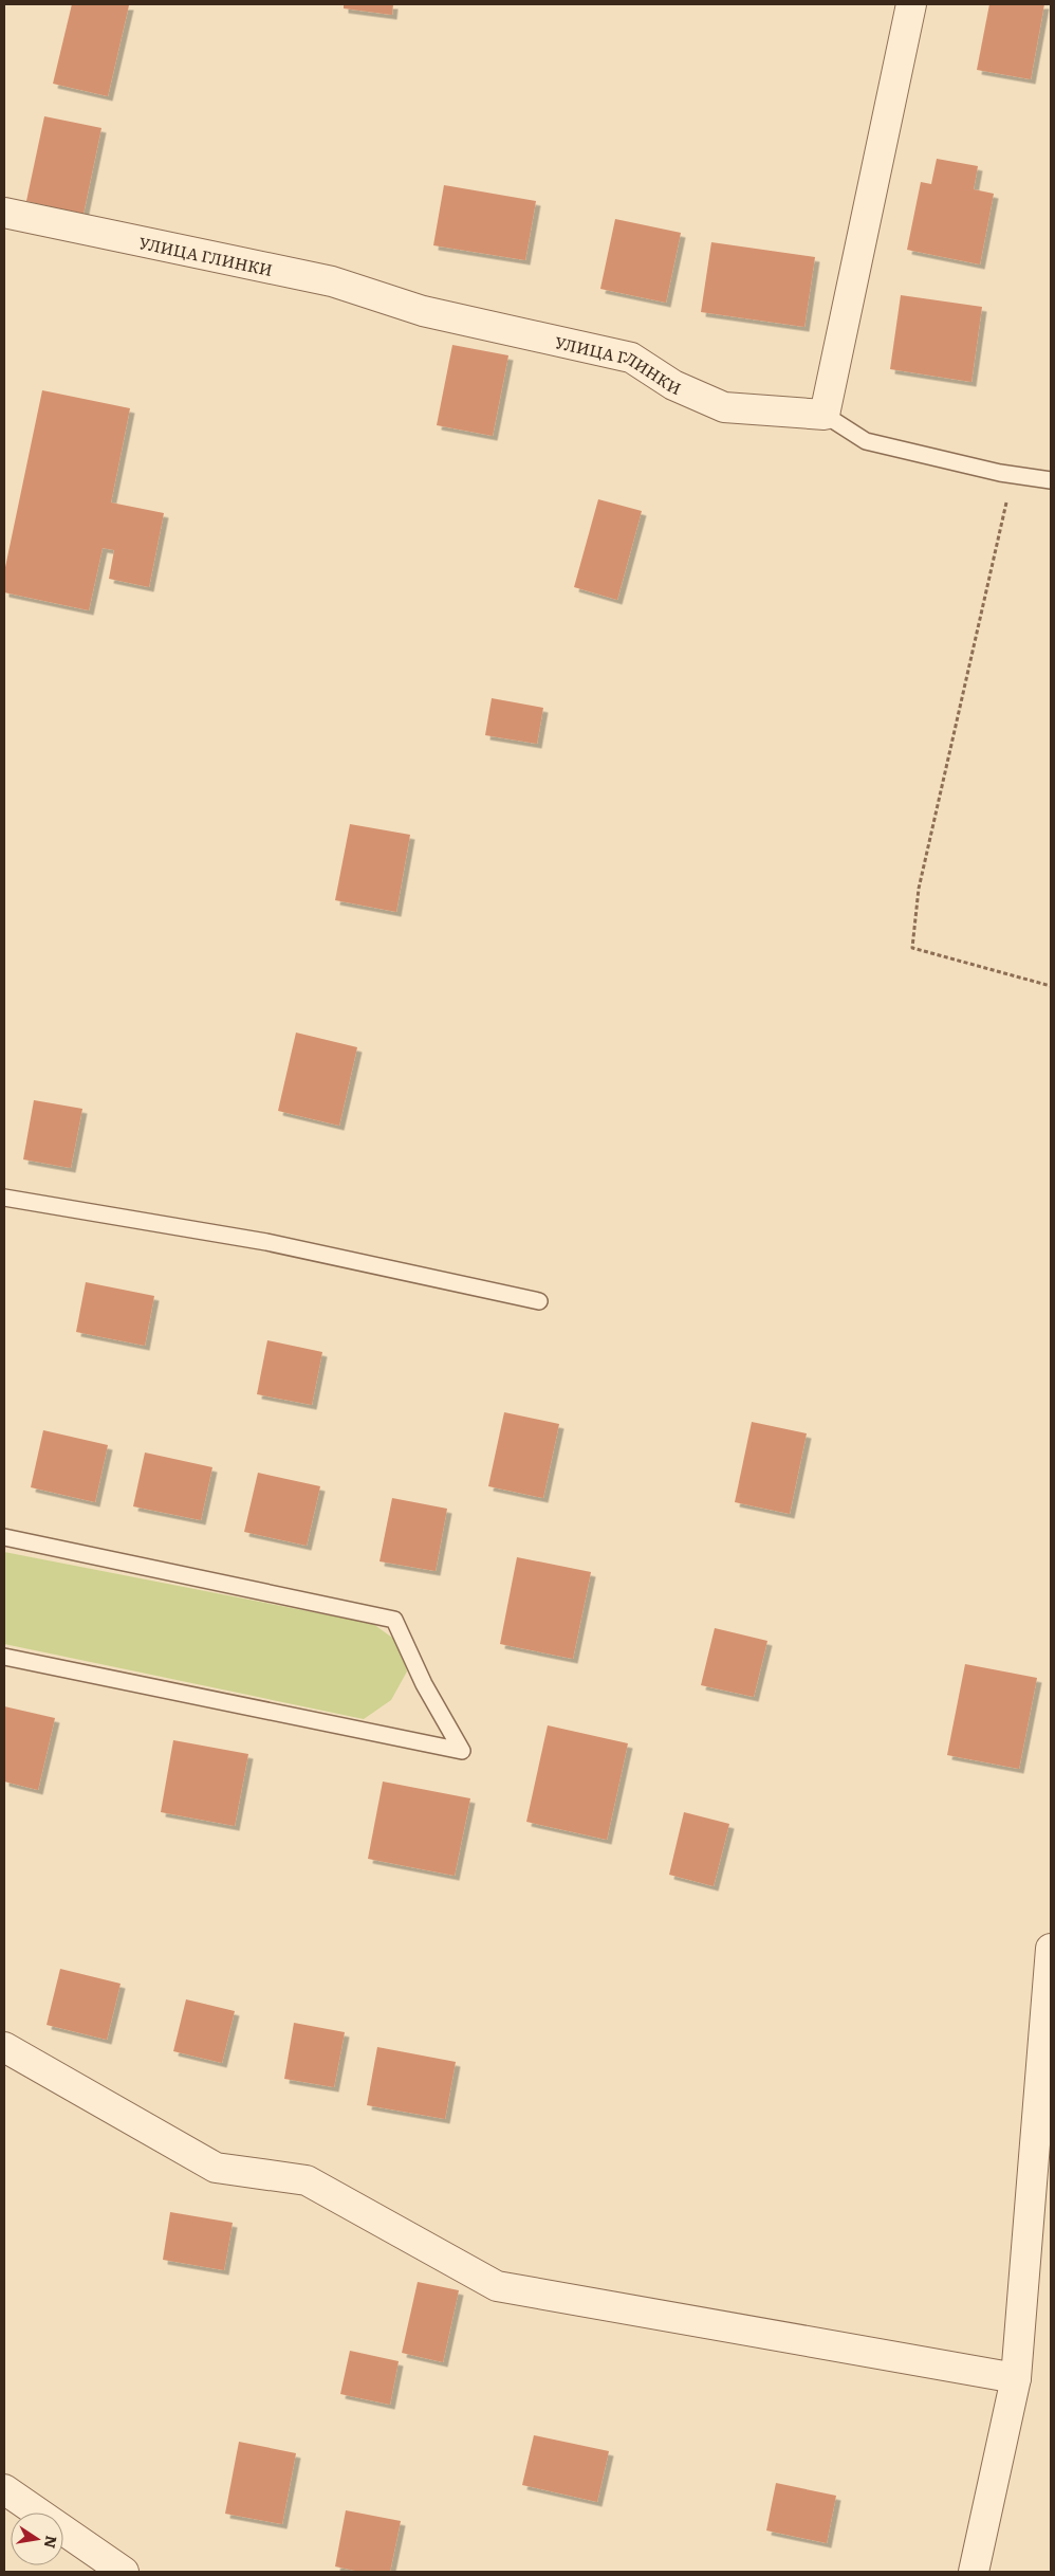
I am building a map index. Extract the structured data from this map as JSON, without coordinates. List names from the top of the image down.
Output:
{
  "streets": {
    "street": ["УЛИЦА ГЛИНКИ"]
  },
  "north": "right"
}
